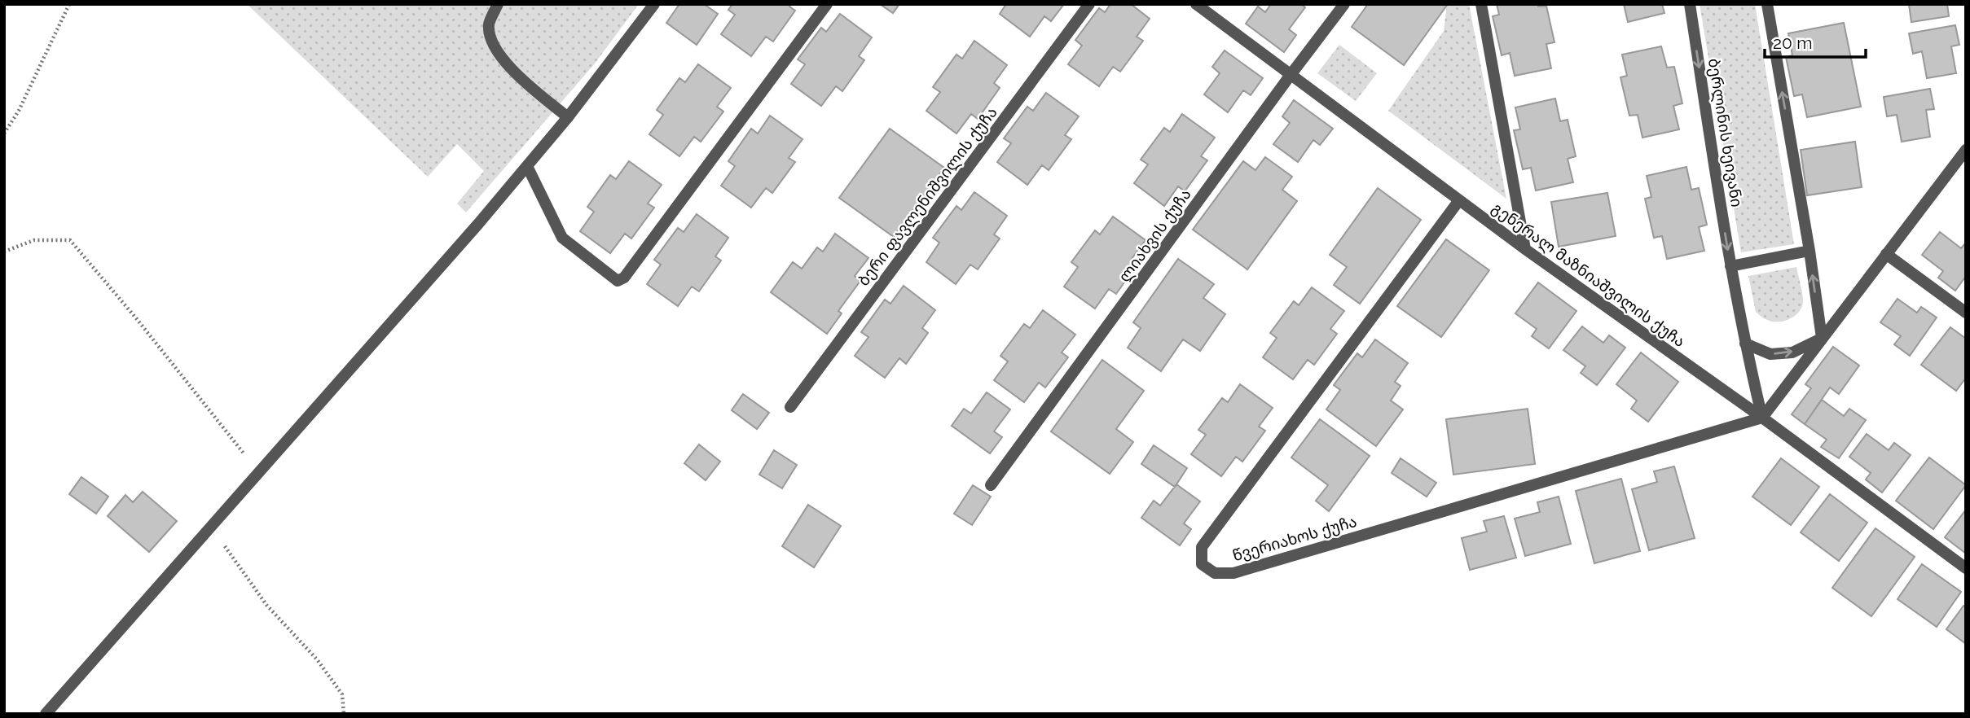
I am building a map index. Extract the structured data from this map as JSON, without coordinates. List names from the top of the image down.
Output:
{
  "streets": {
    "street": [
      "ბერლინის ხეივანი",
      "ბერი ფავლენიშვილის ქუჩა",
      "ლიახვის ქუჩა",
      "გენერალ მაზნიაშვილის ქუჩა",
      "წვერიახოს ქუჩა"
    ]
  },
  "crossings": [
    ["ბერლინის ხეივანი", "გენერალ მაზნიაშვილის ქუჩა"],
    ["ბერლინის ხეივანი", "წვერიახოს ქუჩა"],
    ["ლიახვის ქუჩა", "გენერალ მაზნიაშვილის ქუჩა"],
    ["გენერალ მაზნიაშვილის ქუჩა", "წვერიახოს ქუჩა"]
  ],
  "scale_bar": "20 m"
}
